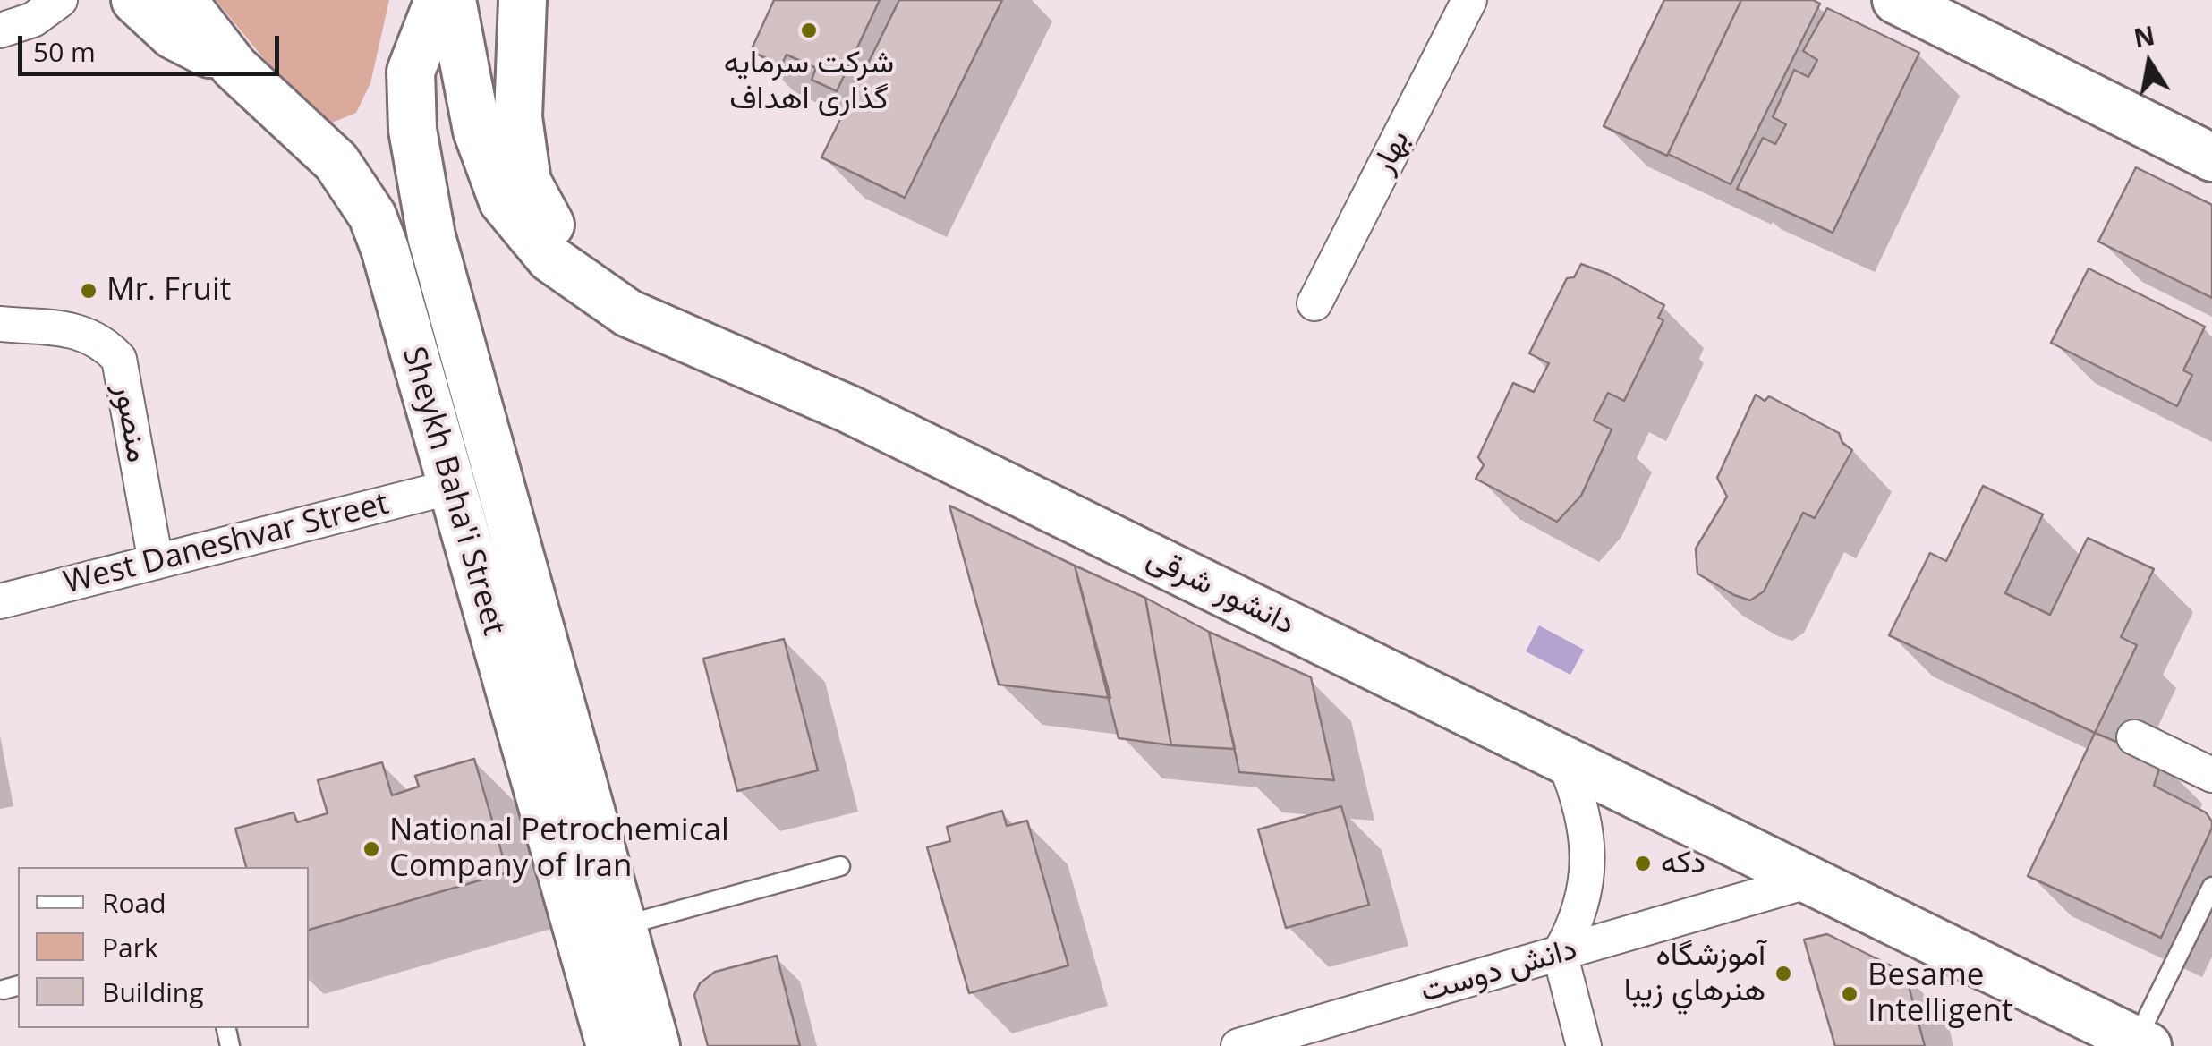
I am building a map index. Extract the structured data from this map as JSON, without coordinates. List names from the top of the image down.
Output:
{
  "streets": {
    "main road": ["Sheykh Baha'i Street", "دانشور شرقی"],
    "street": [
      "بهار",
      "منصور",
      "West Daneshvar Street",
      "دانش دوست"
    ]
  },
  "crossings": [
    ["منصور", "West Daneshvar Street"],
    ["Sheykh Baha'i Street", "West Daneshvar Street"],
    ["دانشور شرقی", "دانش دوست"]
  ],
  "places": [
    "شرکت سرمایه گذاری اهداف",
    "Mr. Fruit",
    "National Petrochemical Company of Iran",
    "دکه",
    "آموزشگاه هنرهاي زيبا",
    "Besame Intelligent"
  ],
  "legend": ["Road", "Park", "Building"],
  "scale_bar": "50 m",
  "north": "top"
}
